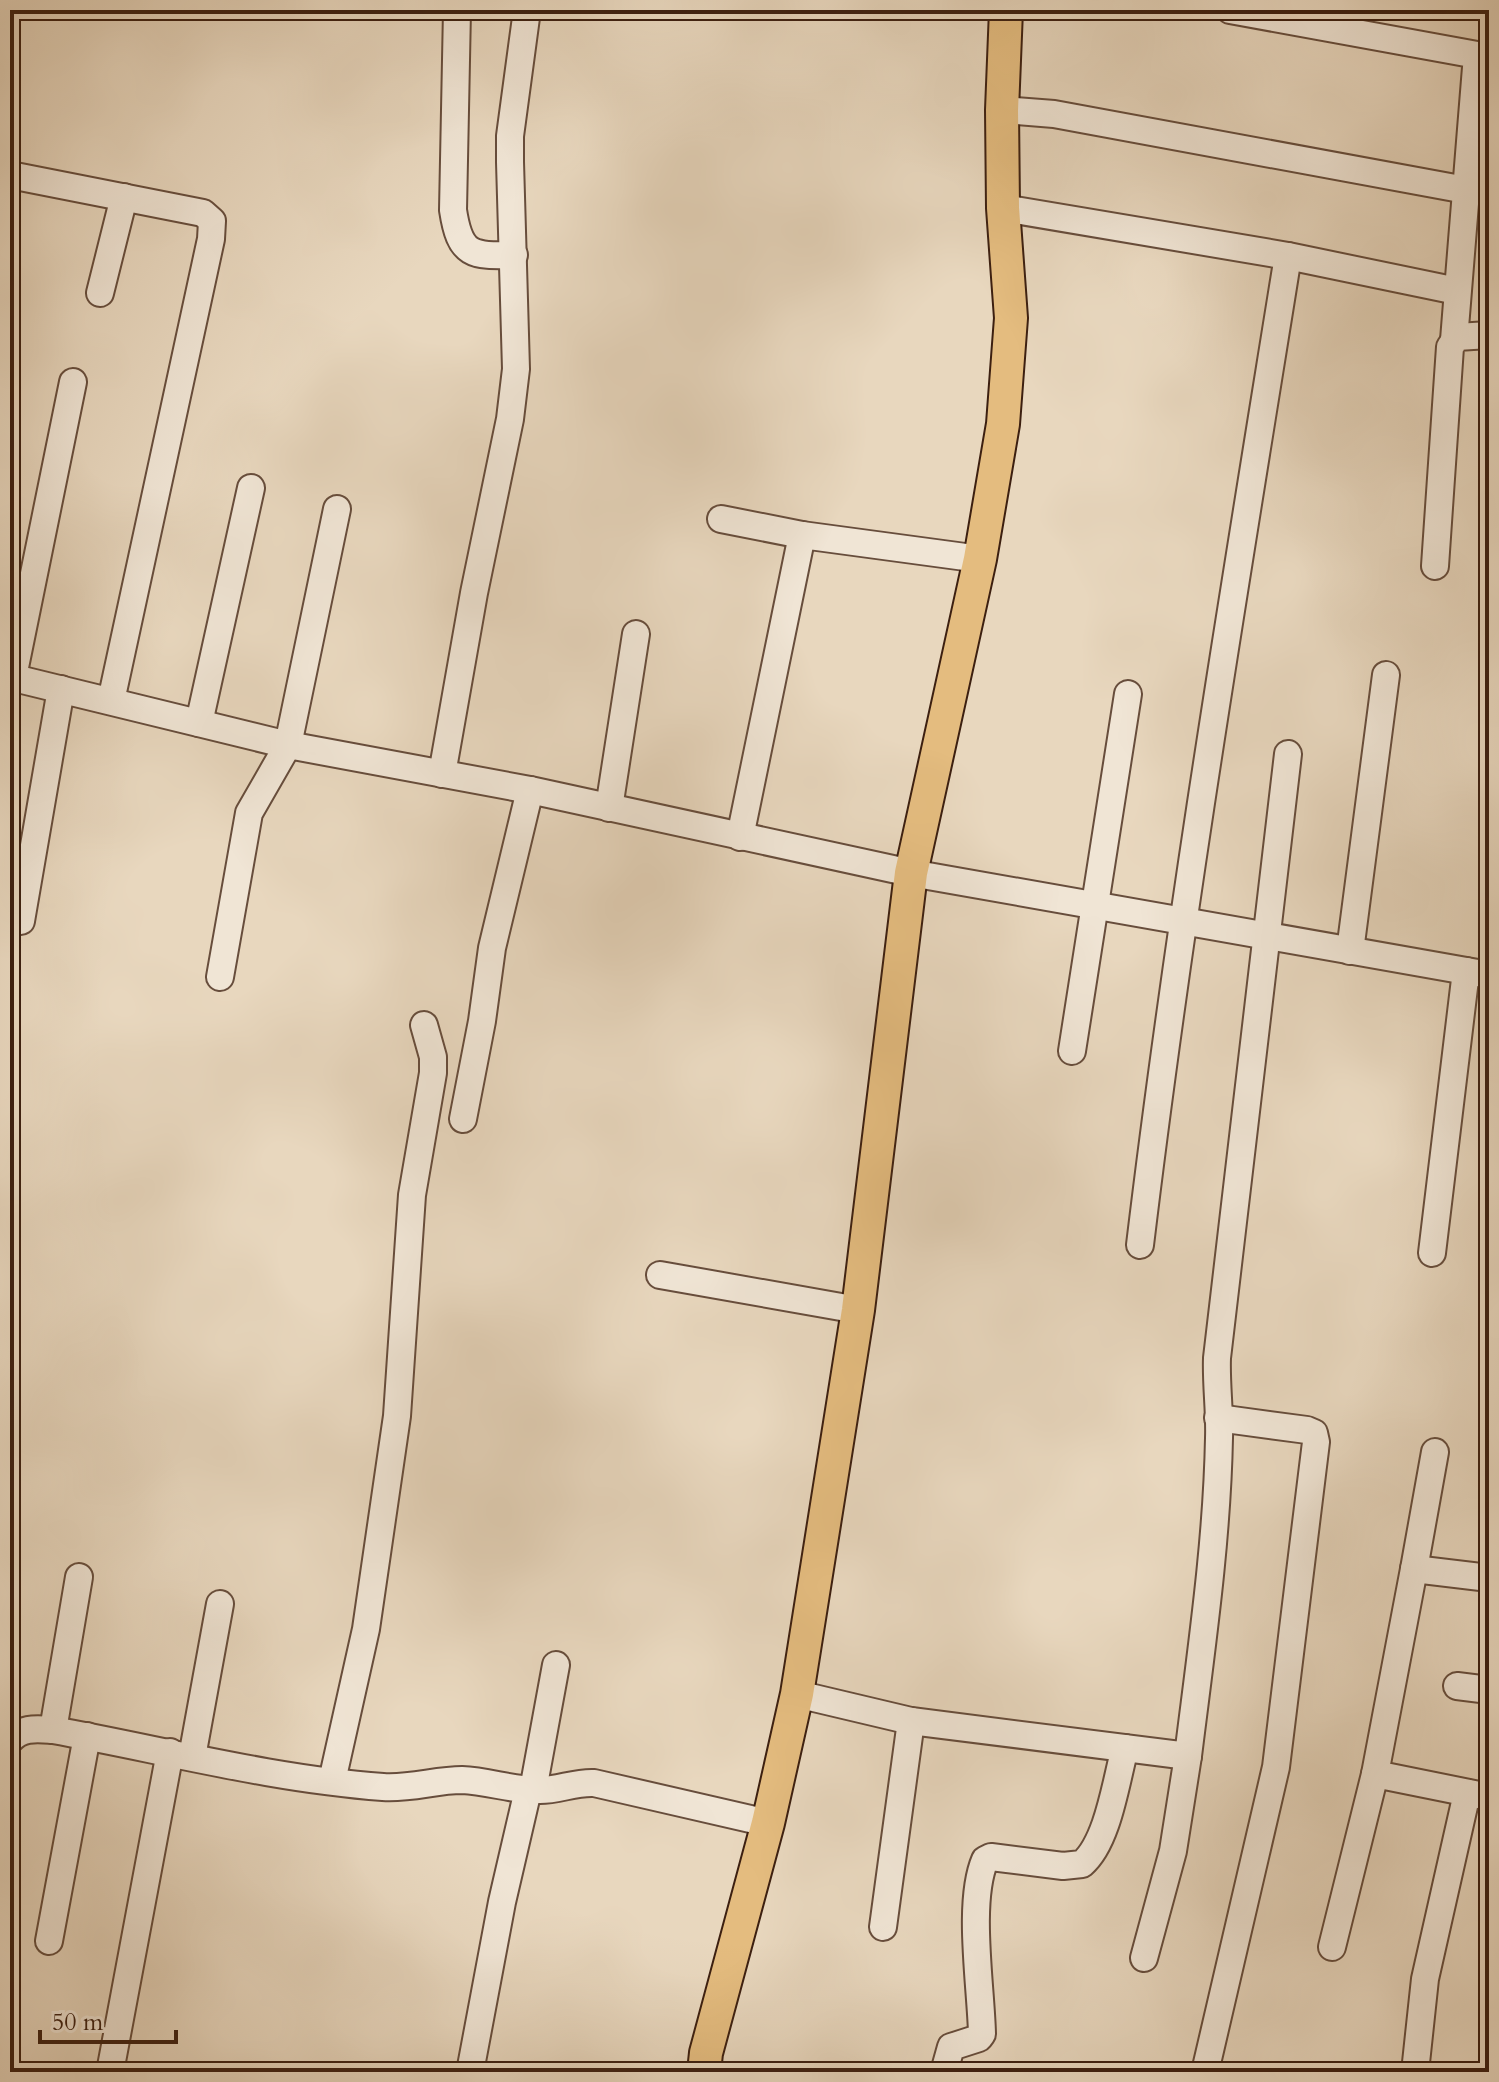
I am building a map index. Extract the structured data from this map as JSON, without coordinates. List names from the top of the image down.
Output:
{
  "scale_bar": "50 m"
}
